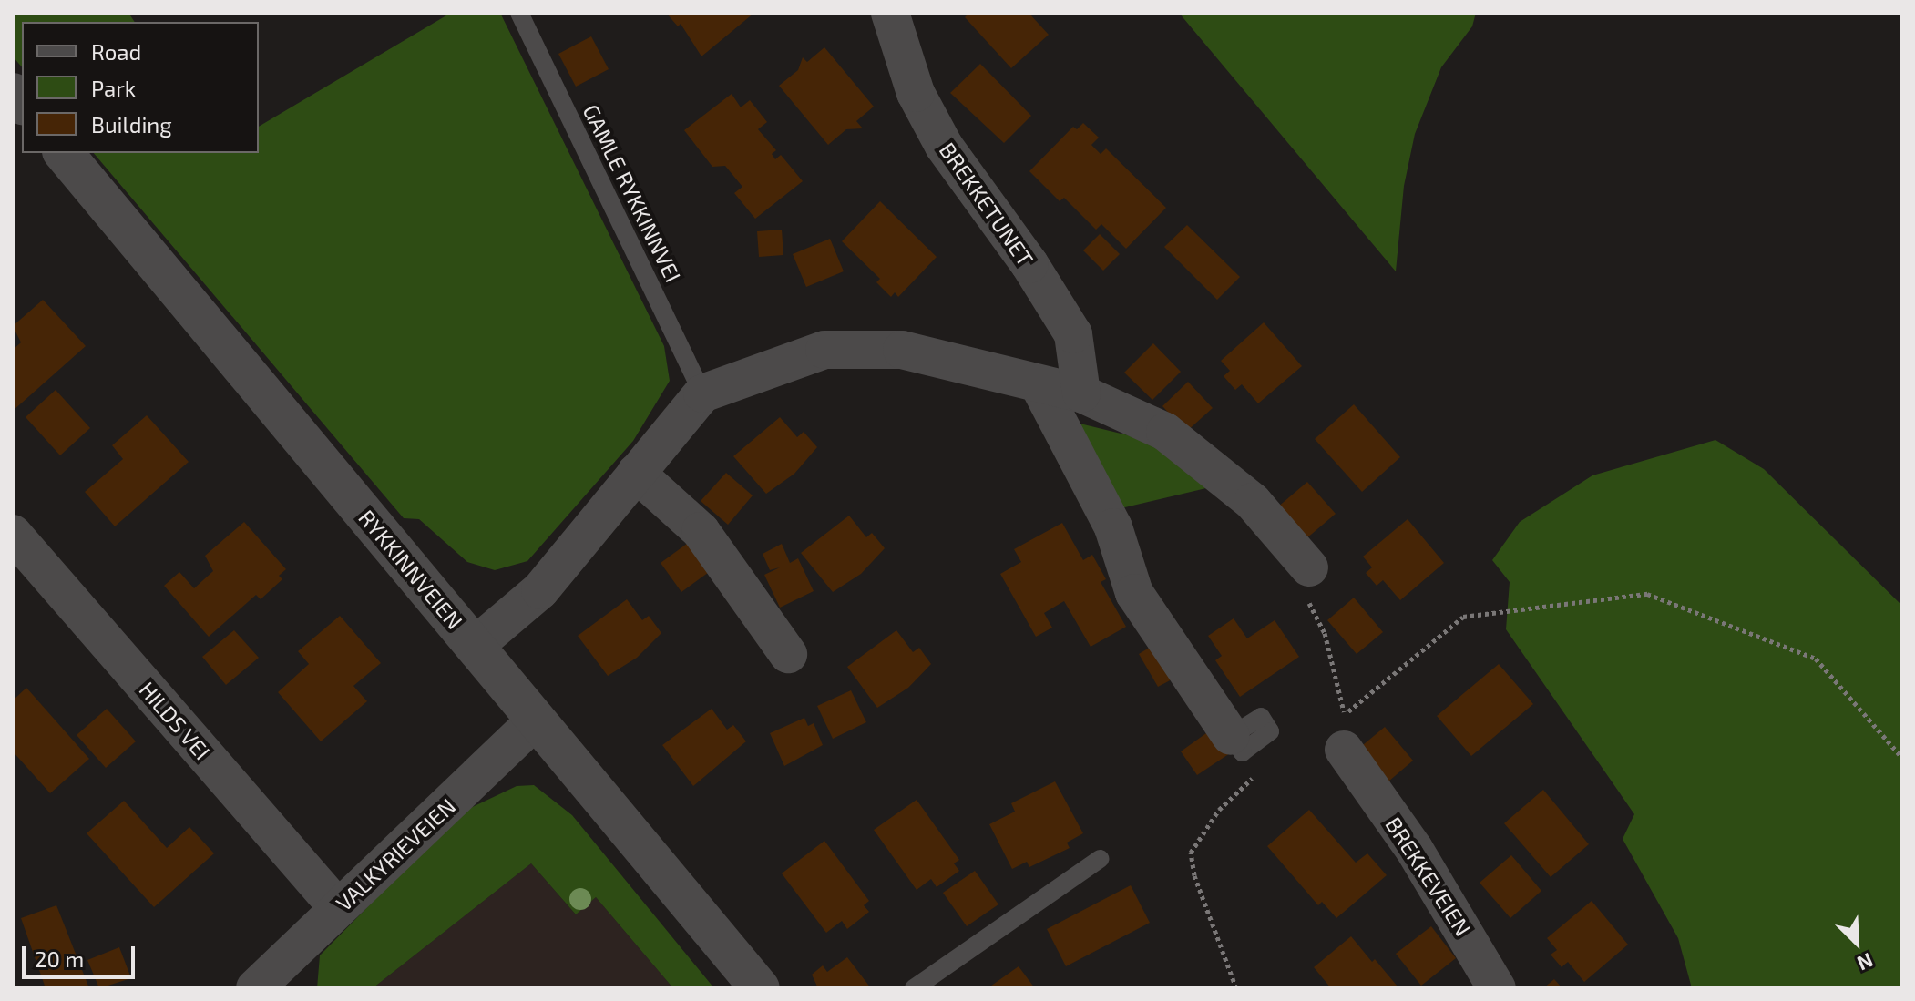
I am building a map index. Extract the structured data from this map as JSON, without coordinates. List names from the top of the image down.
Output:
{
  "streets": {
    "street": [
      "BREKKETUNET",
      "RYKKINNVEIEN",
      "HILDS VEI",
      "VALKYRIEVEIEN",
      "BREKKEVEIEN"
    ],
    "lane": ["GAMLE RYKKINNVEI"]
  },
  "crossings": [
    ["RYKKINNVEIEN", "VALKYRIEVEIEN"],
    ["HILDS VEI", "VALKYRIEVEIEN"]
  ],
  "legend": ["Road", "Park", "Building"],
  "scale_bar": "20 m",
  "north": "bottom right"
}
